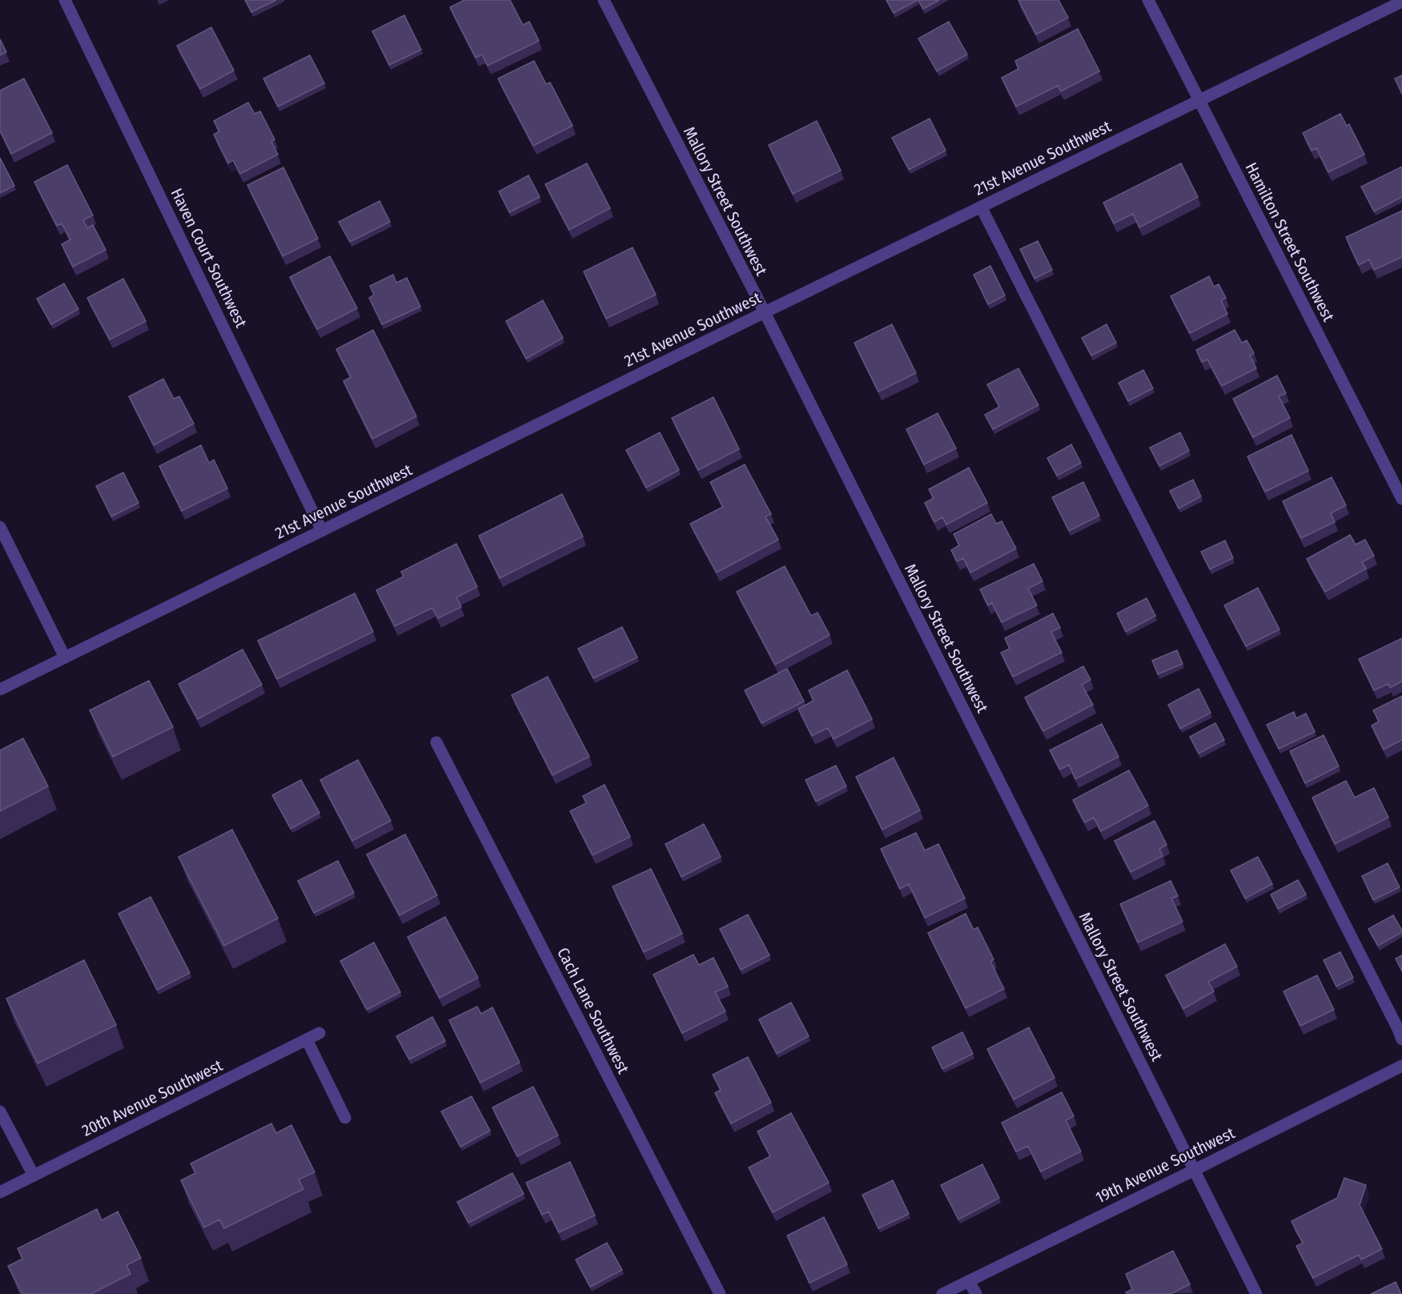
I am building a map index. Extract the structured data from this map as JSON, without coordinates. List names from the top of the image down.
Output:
{
  "streets": {
    "street": [
      "21st Avenue Southwest",
      "Mallory Street Southwest",
      "Hamilton Street Southwest",
      "Haven Court Southwest",
      "Cach Lane Southwest",
      "20th Avenue Southwest",
      "19th Avenue Southwest"
    ]
  },
  "crossings": [
    ["21st Avenue Southwest", "Mallory Street Southwest"],
    ["21st Avenue Southwest", "Hamilton Street Southwest"],
    ["21st Avenue Southwest", "Haven Court Southwest"],
    ["Mallory Street Southwest", "19th Avenue Southwest"]
  ]
}
